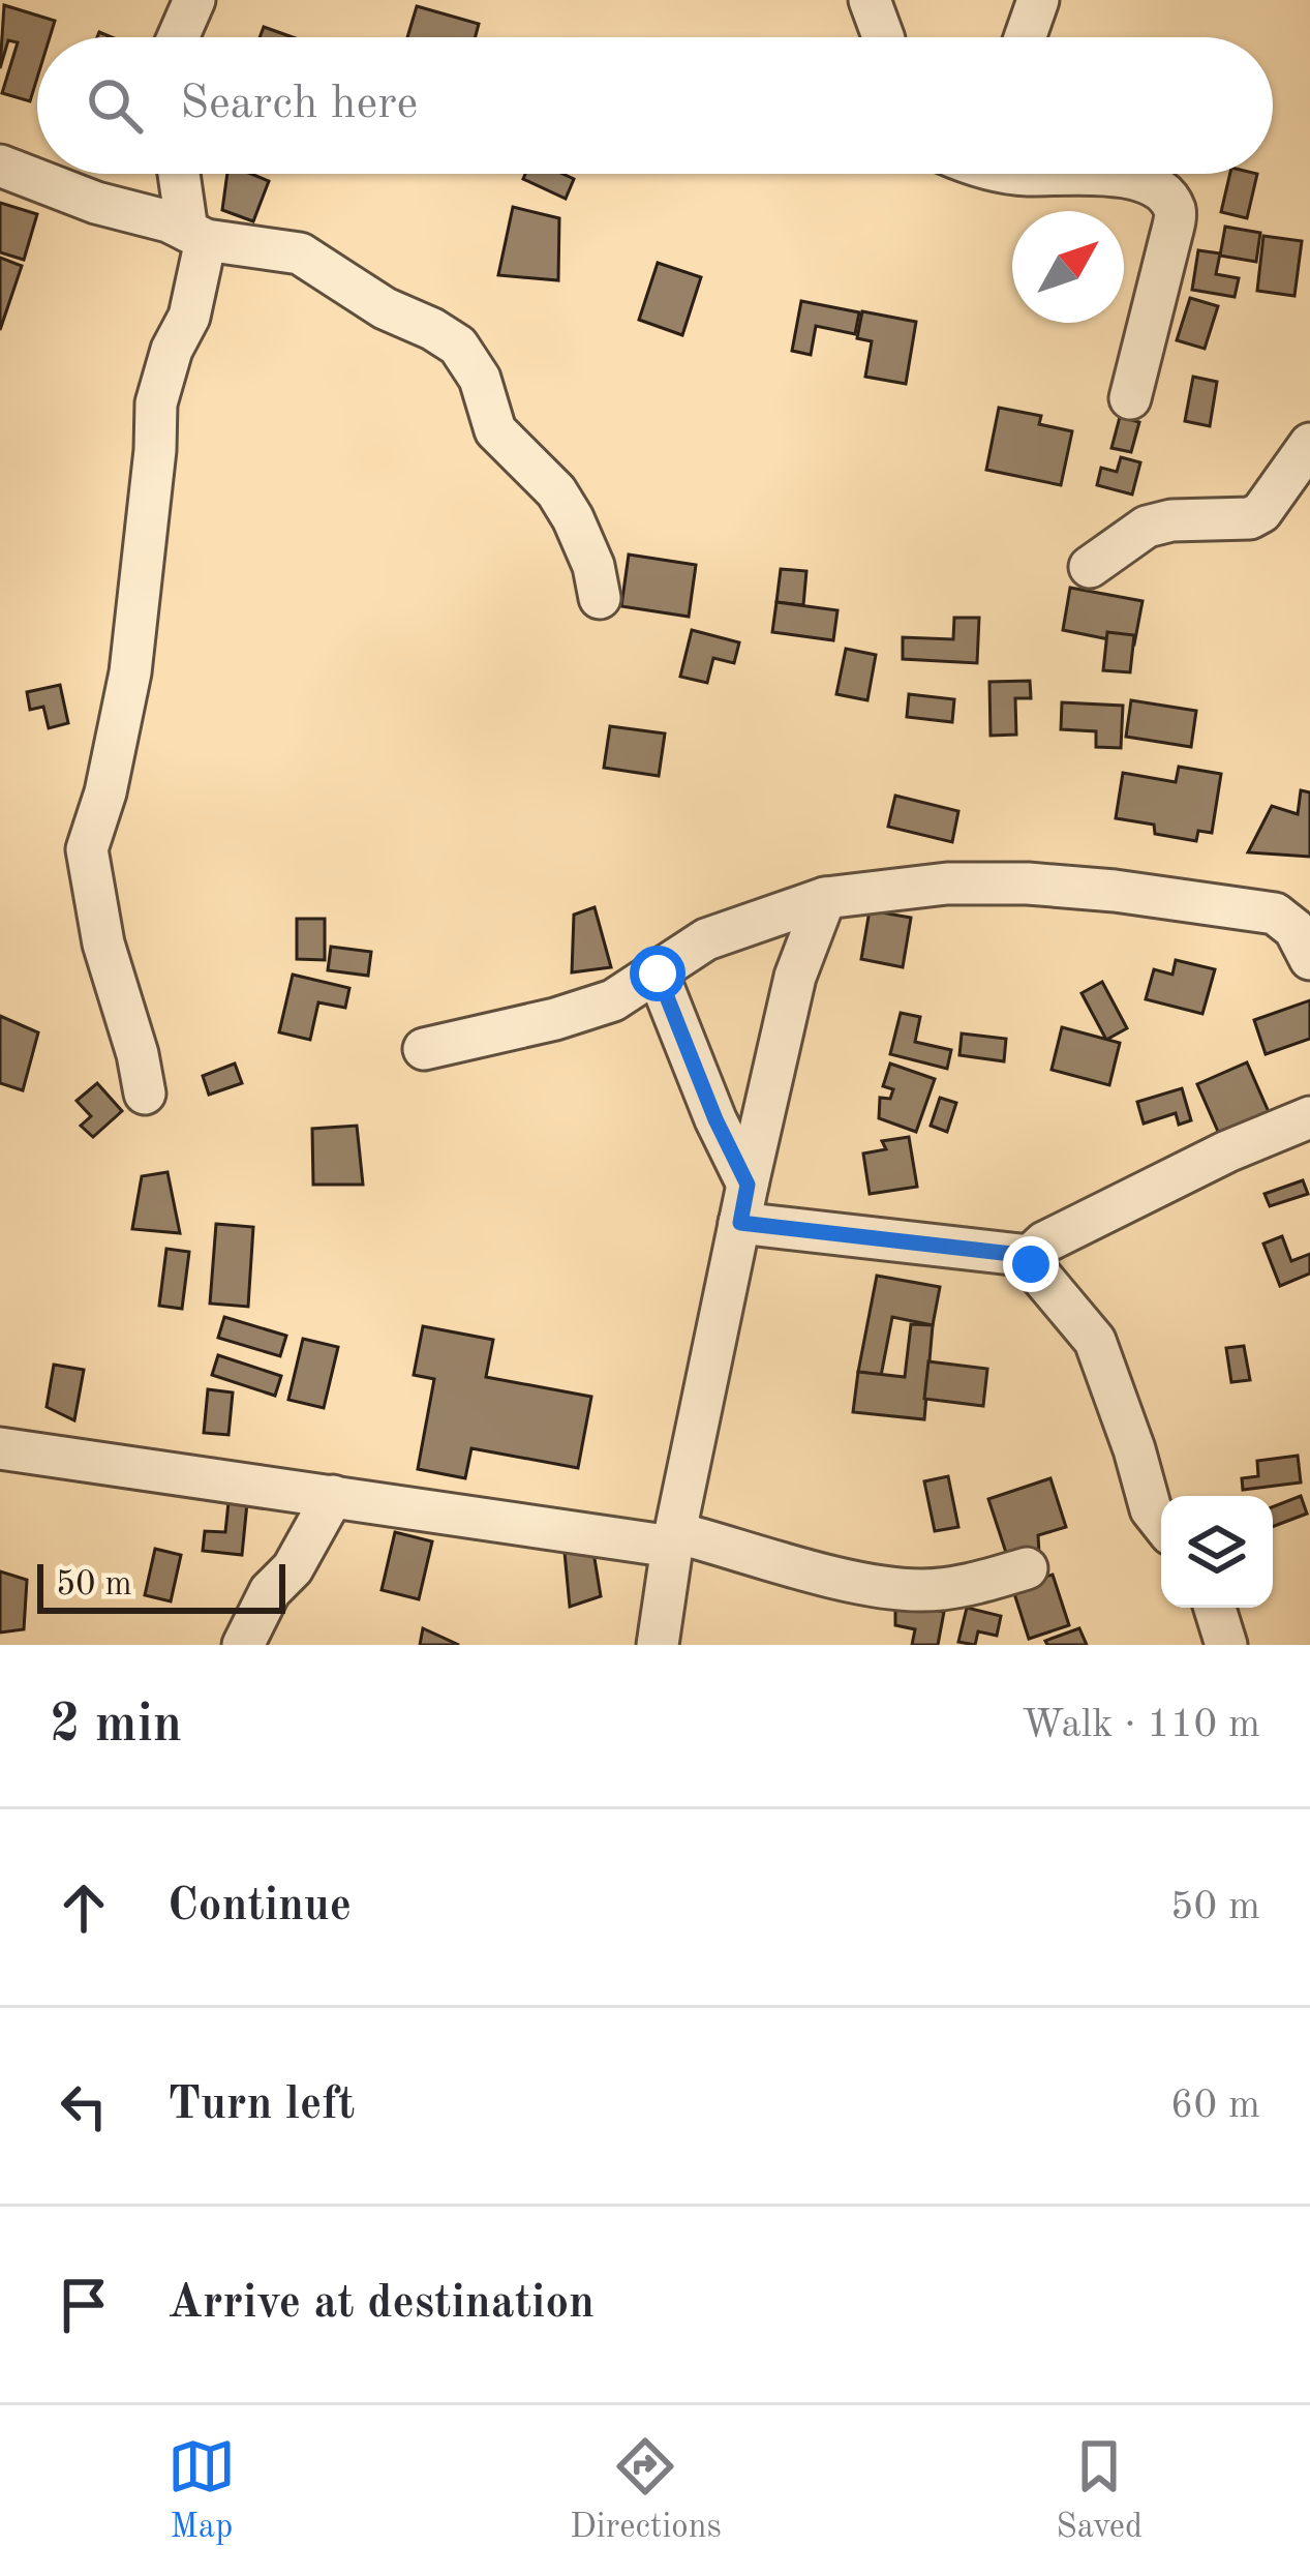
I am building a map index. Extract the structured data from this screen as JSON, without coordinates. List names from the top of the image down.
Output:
{
  "scale_bar": "50 m",
  "north": "top right",
  "page": {
    "search": "Search here",
    "scale": "50 m",
    "heading": ["2 min", "Walk · 110 m"],
    "list": [
      ["Continue", "50 m"],
      ["Turn left", "60 m"],
      "Arrive at destination"
    ],
    "nav": ["Map", "Directions", "Saved"]
  }
}
